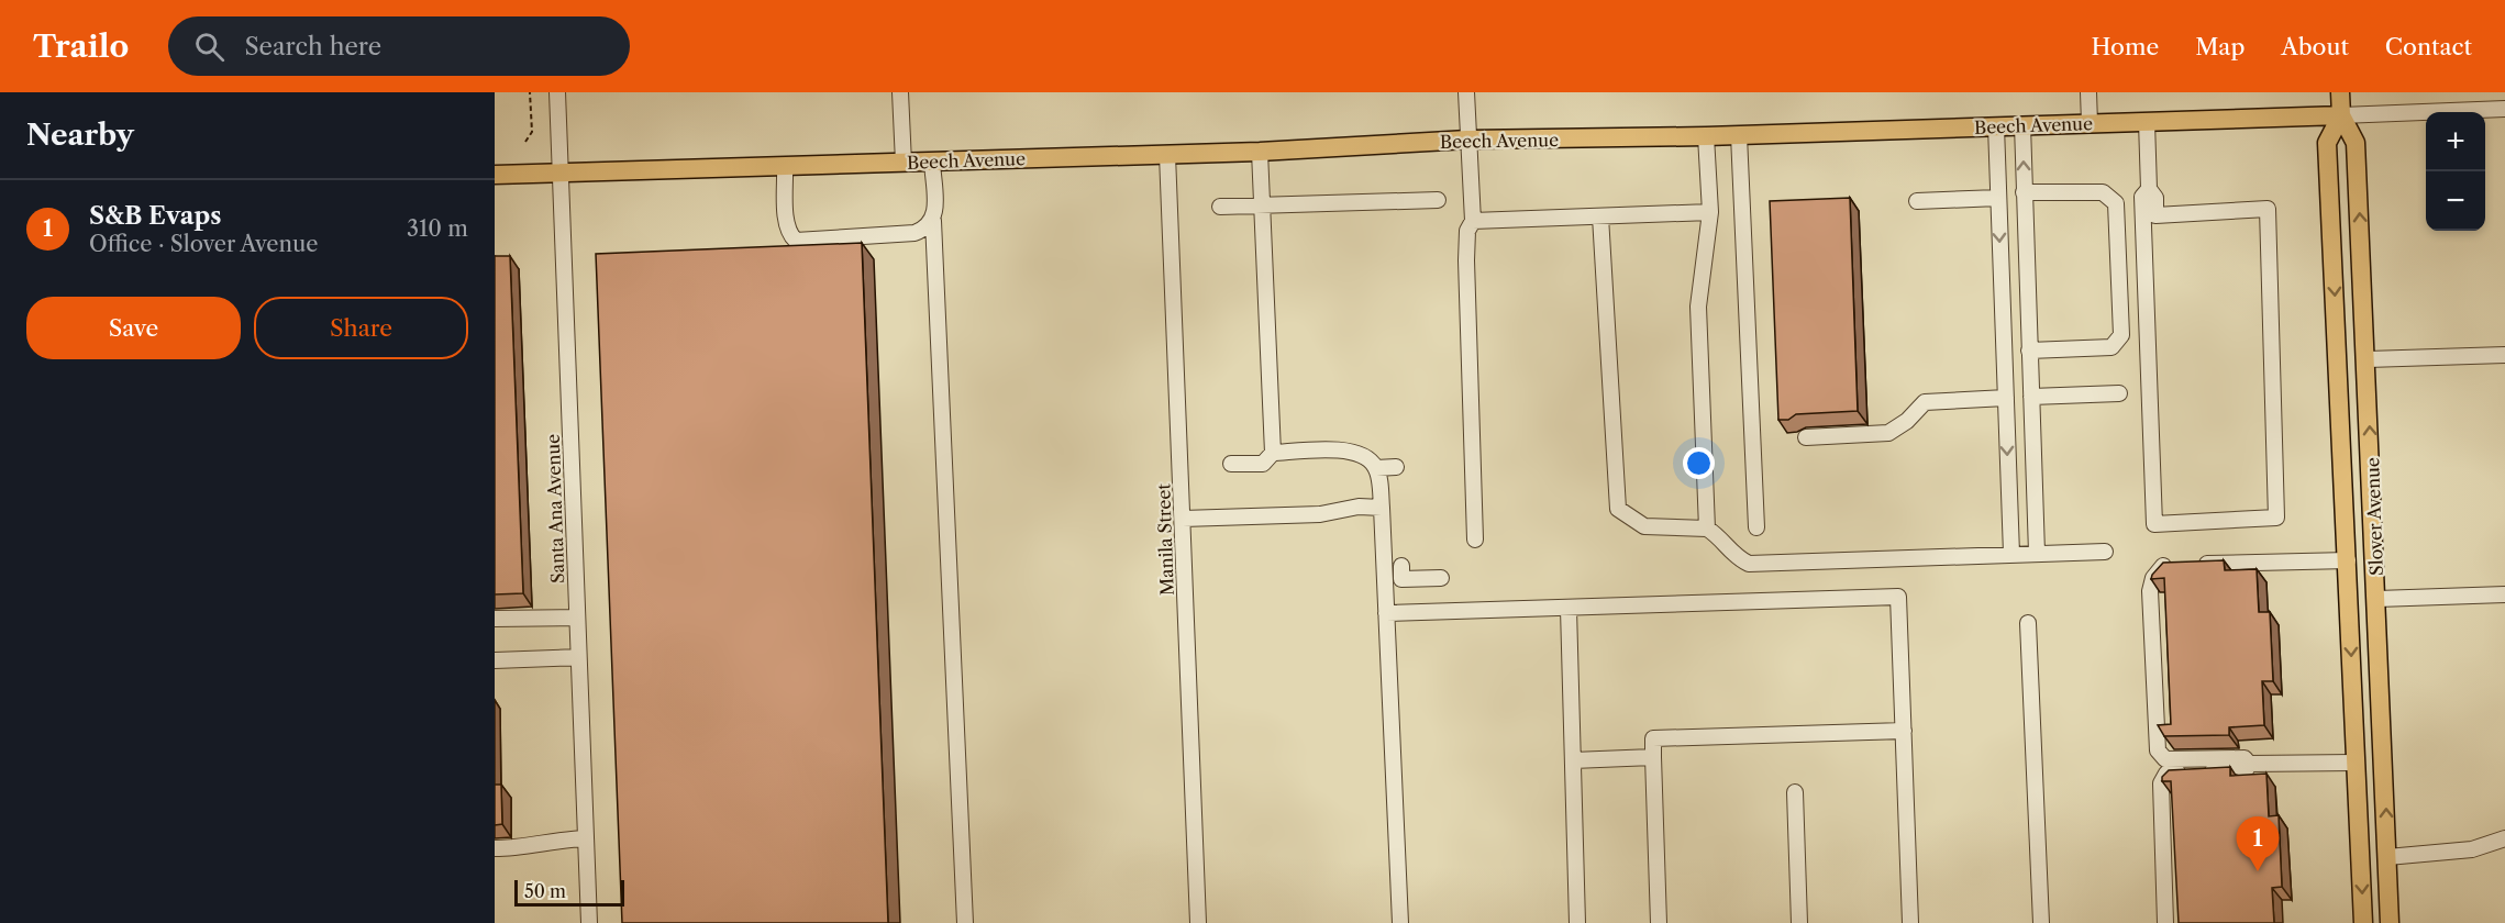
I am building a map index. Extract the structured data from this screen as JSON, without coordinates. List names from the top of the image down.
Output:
{
  "streets": {
    "main road": ["Beech Avenue", "Slover Avenue"],
    "street": ["Santa Ana Avenue", "Manila Street"]
  },
  "crossings": [
    ["Beech Avenue", "Santa Ana Avenue"],
    ["Beech Avenue", "Slover Avenue"],
    ["Beech Avenue", "Manila Street"]
  ],
  "scale_bar": "50 m",
  "page": {
    "header": "Trailo",
    "search": "Search here",
    "nav": [
      "Home",
      "Map",
      "About",
      "Contact"
    ],
    "heading": "Nearby",
    "map_buttons": ["+", "−"],
    "list": [
      {
        "mark": "1",
        "name": "S&B Evaps",
        "note": "Office · Slover Avenue",
        "value": "310 m"
      }
    ],
    "buttons": ["Save", "Share"],
    "pins": "1",
    "scale": "50 m"
  }
}
